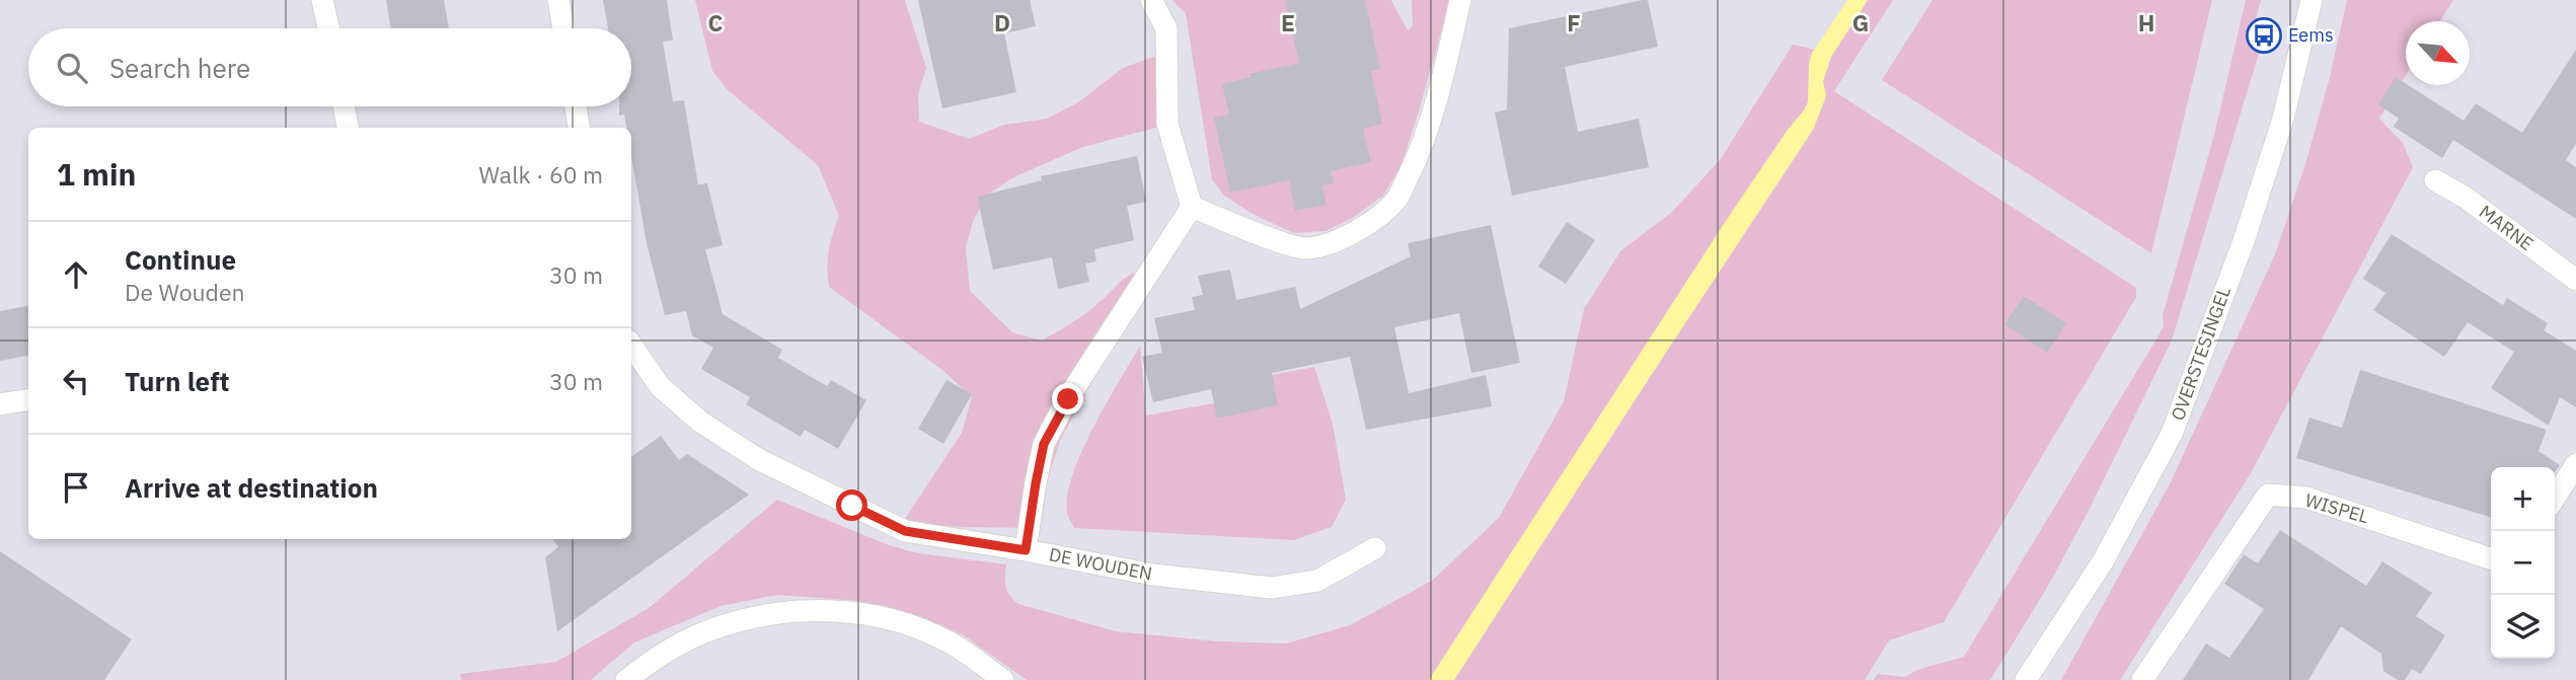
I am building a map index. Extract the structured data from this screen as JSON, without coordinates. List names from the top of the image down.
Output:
{
  "streets": {
    "street": [
      "MARNE",
      "OVERSTESINGEL",
      "WISPEL",
      "DE WOUDEN"
    ]
  },
  "places": {
    "bus stop": ["Eems"]
  },
  "north": "bottom right",
  "page": {
    "search": "Search here",
    "heading": ["1 min", "Walk · 60 m"],
    "list": [
      ["Continue", "De Wouden", "30 m"],
      ["Turn left", "30 m"],
      "Arrive at destination"
    ],
    "map_buttons": ["+", "−"]
  },
  "grid": {
    "columns": [
      "C",
      "D",
      "E",
      "F",
      "G",
      "H"
    ]
  }
}
